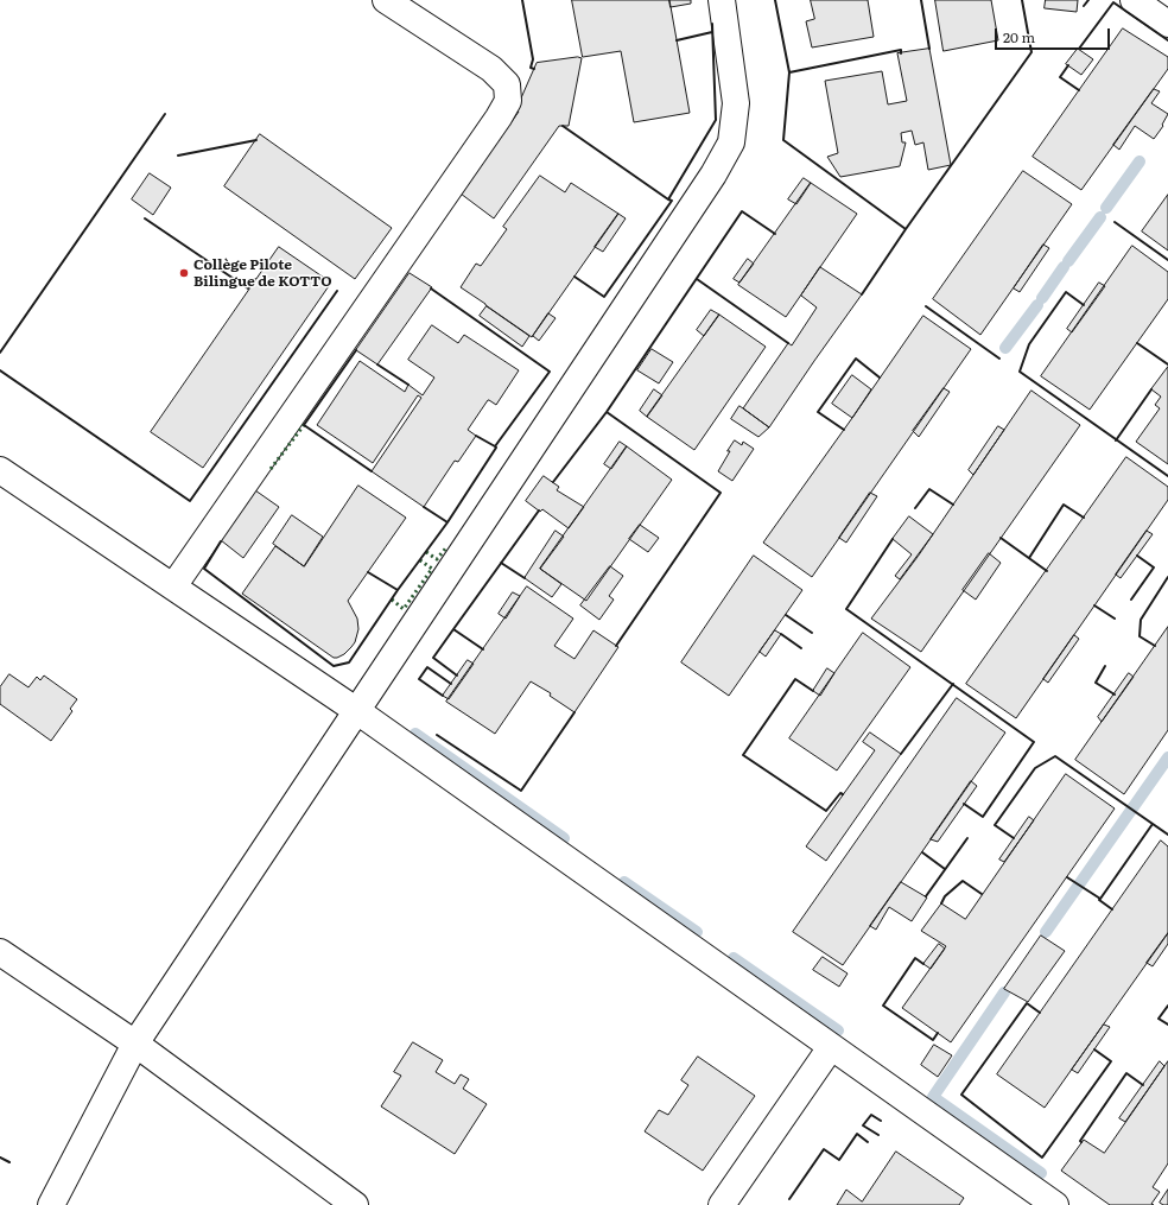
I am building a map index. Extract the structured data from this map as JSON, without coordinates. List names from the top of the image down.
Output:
{
  "places": ["Collège Pilote Bilingue de KOTTO"],
  "scale_bar": "20 m"
}
